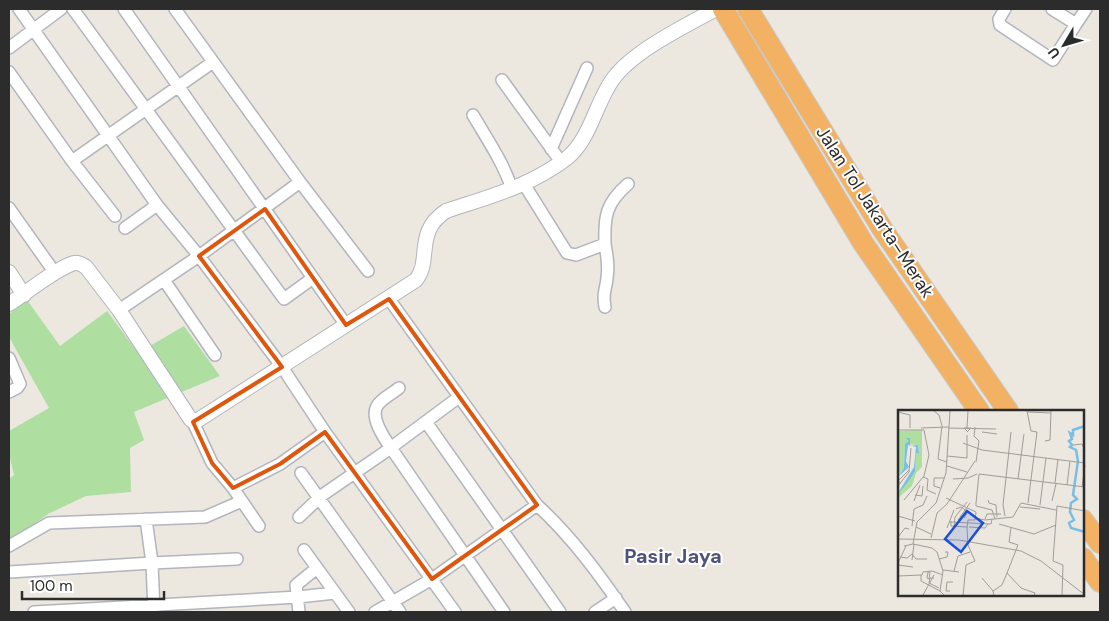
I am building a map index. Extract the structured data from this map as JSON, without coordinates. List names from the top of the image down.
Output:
{
  "streets": {
    "highway": ["Jalan Tol Jakarta–Merak"]
  },
  "districts": ["Pasir Jaya"],
  "scale_bar": "100 m",
  "north": "bottom left"
}
